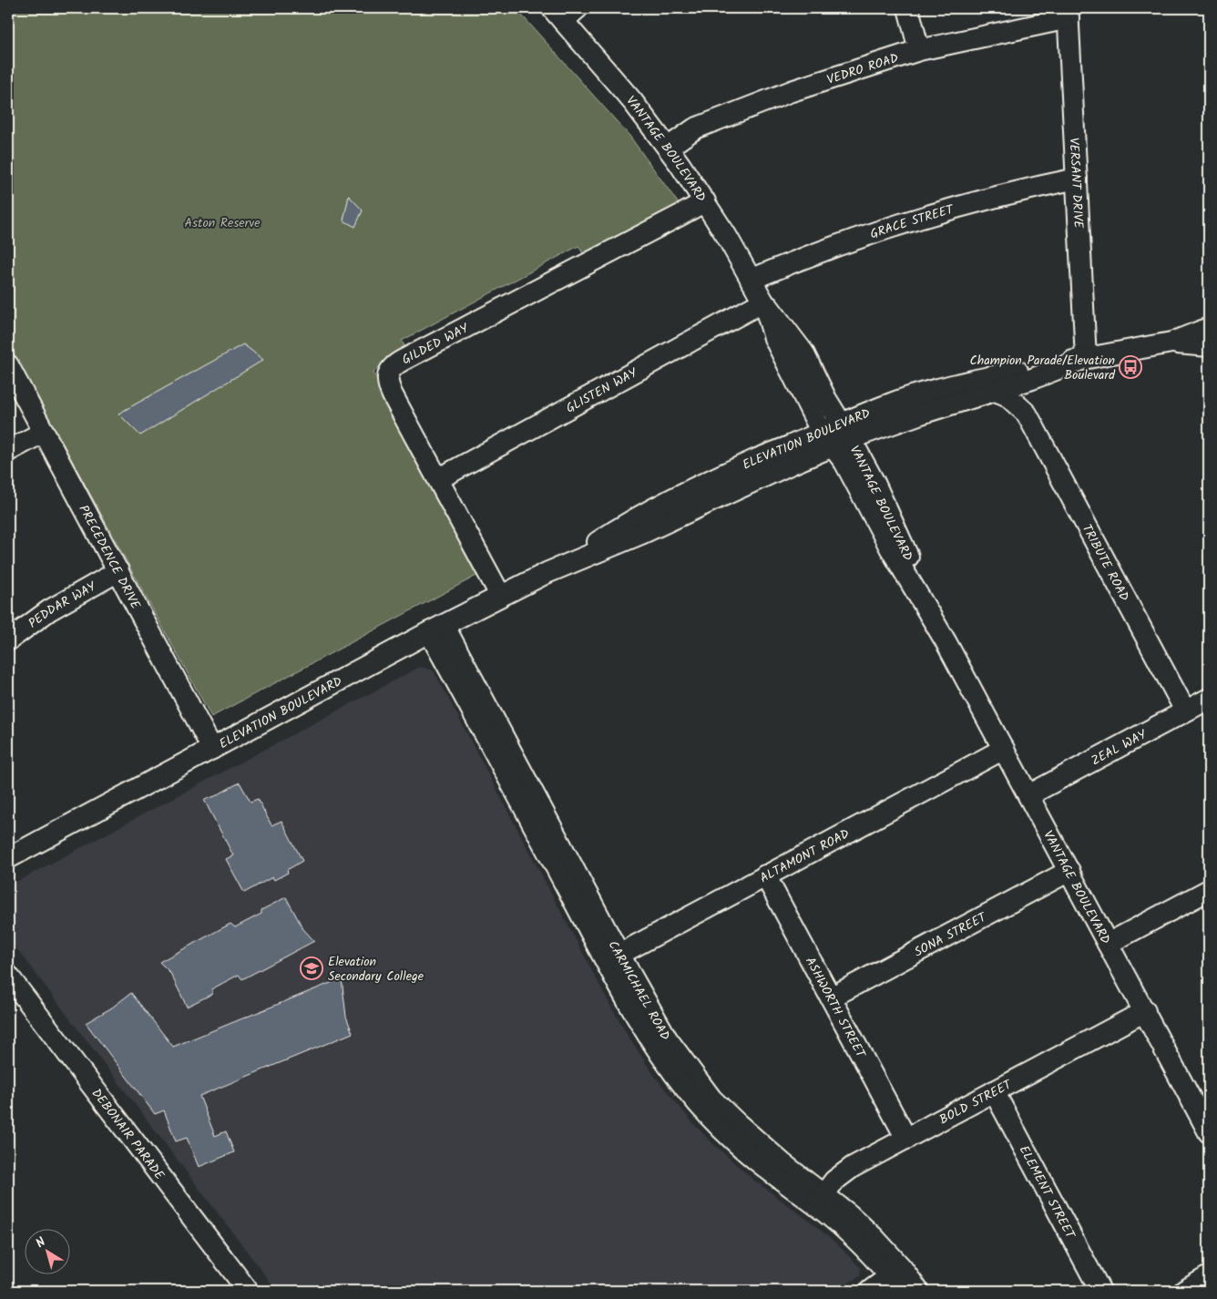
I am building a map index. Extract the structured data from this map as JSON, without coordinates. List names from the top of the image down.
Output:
{
  "streets": {
    "street": [
      "VEDRO ROAD",
      "VANTAGE BOULEVARD",
      "VERSANT DRIVE",
      "GRACE STREET",
      "GILDED WAY",
      "GLISTEN WAY",
      "ELEVATION BOULEVARD",
      "PRECEDENCE DRIVE",
      "TRIBUTE ROAD",
      "PEDDAR WAY",
      "ZEAL WAY",
      "ALTAMONT ROAD",
      "SONA STREET",
      "CARMICHAEL ROAD",
      "ASHWORTH STREET",
      "BOLD STREET",
      "DEBONAIR PARADE",
      "ELEMENT STREET"
    ]
  },
  "crossings": [
    ["VEDRO ROAD", "VANTAGE BOULEVARD"],
    ["VEDRO ROAD", "VERSANT DRIVE"],
    ["VANTAGE BOULEVARD", "GRACE STREET"],
    ["VANTAGE BOULEVARD", "GILDED WAY"],
    ["VANTAGE BOULEVARD", "GLISTEN WAY"],
    ["VANTAGE BOULEVARD", "ELEVATION BOULEVARD"],
    ["VANTAGE BOULEVARD", "ZEAL WAY"],
    ["VANTAGE BOULEVARD", "ALTAMONT ROAD"],
    ["VANTAGE BOULEVARD", "SONA STREET"],
    ["VANTAGE BOULEVARD", "BOLD STREET"],
    ["VERSANT DRIVE", "GRACE STREET"],
    ["VERSANT DRIVE", "ELEVATION BOULEVARD"],
    ["GILDED WAY", "GLISTEN WAY"],
    ["GILDED WAY", "ELEVATION BOULEVARD"],
    ["ELEVATION BOULEVARD", "PRECEDENCE DRIVE"],
    ["ELEVATION BOULEVARD", "CARMICHAEL ROAD"],
    ["PRECEDENCE DRIVE", "PEDDAR WAY"],
    ["TRIBUTE ROAD", "ZEAL WAY"],
    ["ALTAMONT ROAD", "CARMICHAEL ROAD"],
    ["ALTAMONT ROAD", "ASHWORTH STREET"],
    ["SONA STREET", "ASHWORTH STREET"],
    ["CARMICHAEL ROAD", "BOLD STREET"],
    ["ASHWORTH STREET", "BOLD STREET"],
    ["BOLD STREET", "ELEMENT STREET"]
  ],
  "parks": ["Aston Reserve"],
  "places": {
    "bus stop": ["Champion Parade/Elevation Boulevard"],
    "school or university": ["Elevation Secondary College"]
  },
  "north": "top left"
}
